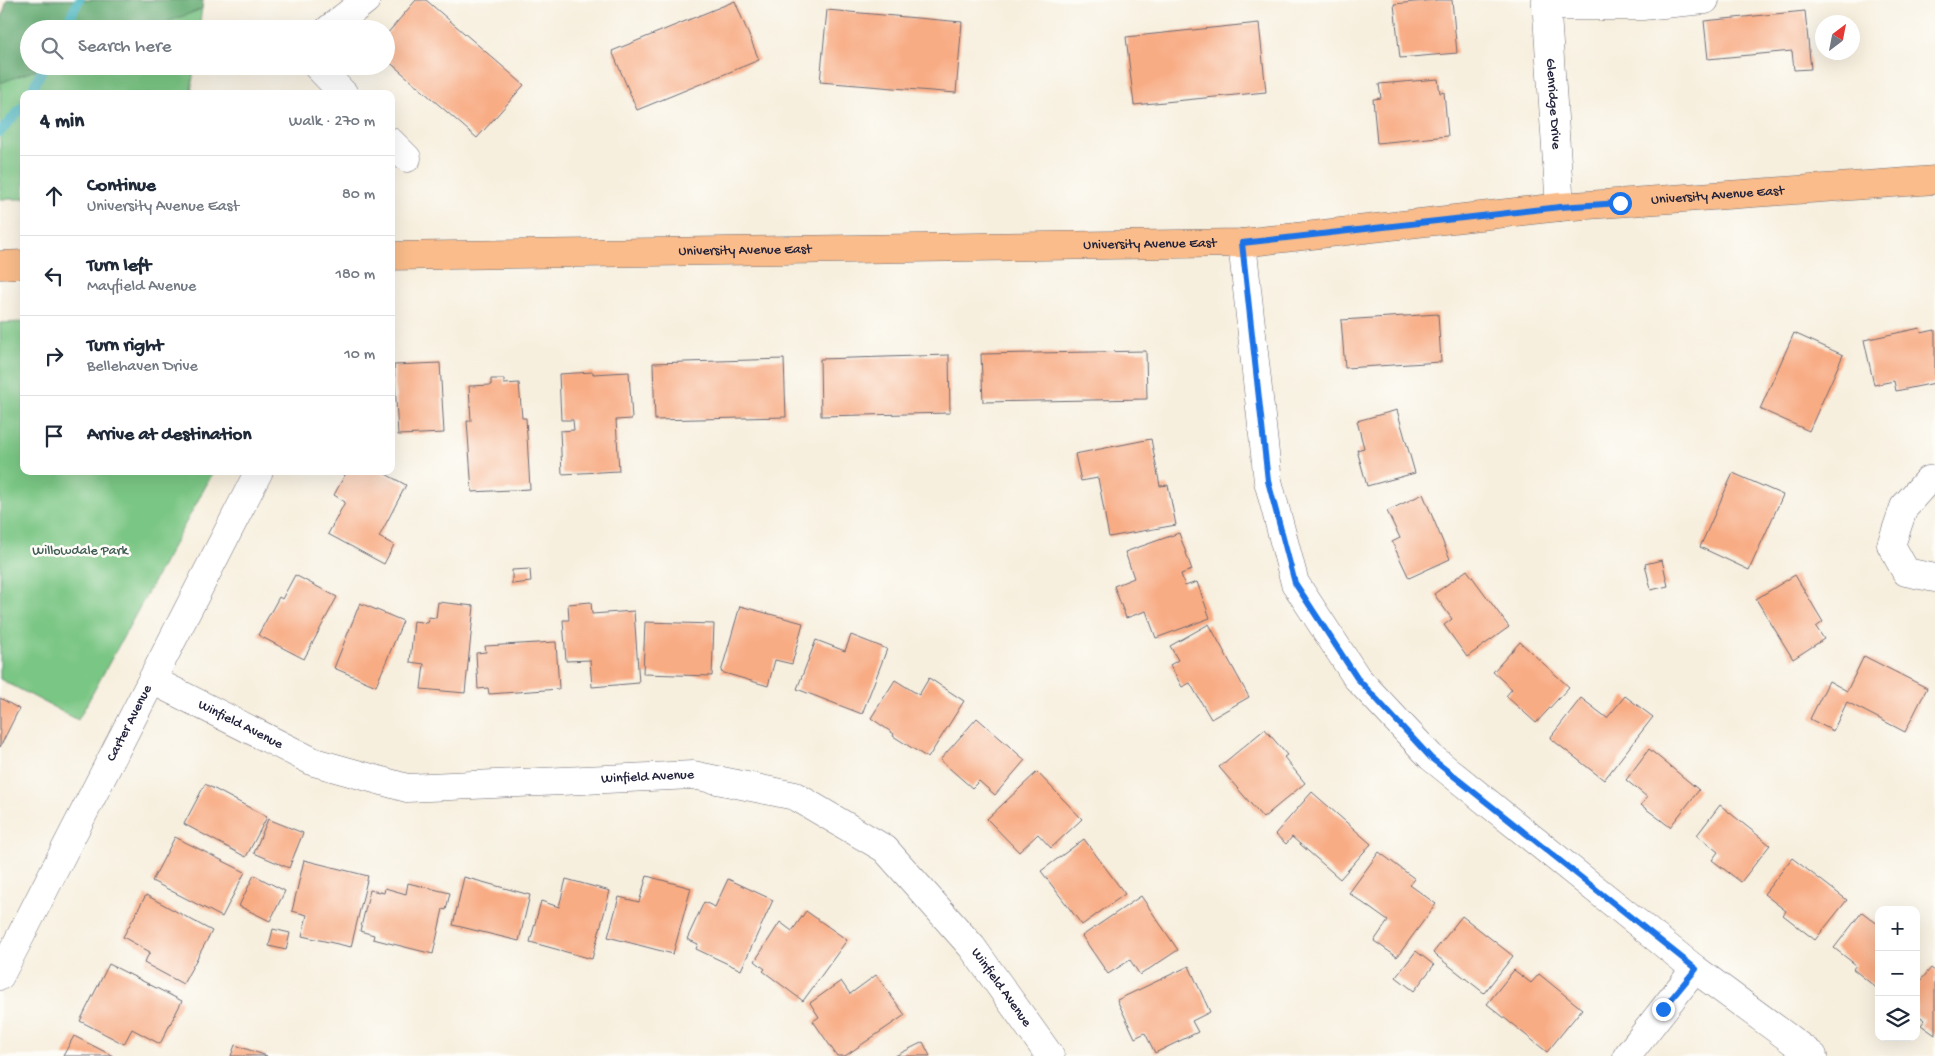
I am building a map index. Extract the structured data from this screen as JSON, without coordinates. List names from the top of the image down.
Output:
{
  "streets": {
    "main road": ["University Avenue East"],
    "street": ["Glenridge Drive", "Carter Avenue", "Winfield Avenue"]
  },
  "crossings": [
    ["Glenridge Drive", "University Avenue East"],
    ["Carter Avenue", "Winfield Avenue"]
  ],
  "parks": ["Willowdale Park"],
  "north": "top right",
  "page": {
    "search": "Search here",
    "heading": ["4 min", "Walk · 270 m"],
    "list": [
      ["Continue", "University Avenue East", "80 m"],
      ["Turn left", "Mayfield Avenue", "180 m"],
      ["Turn right", "Bellehaven Drive", "10 m"],
      "Arrive at destination"
    ],
    "map_buttons": ["+", "−"]
  }
}
